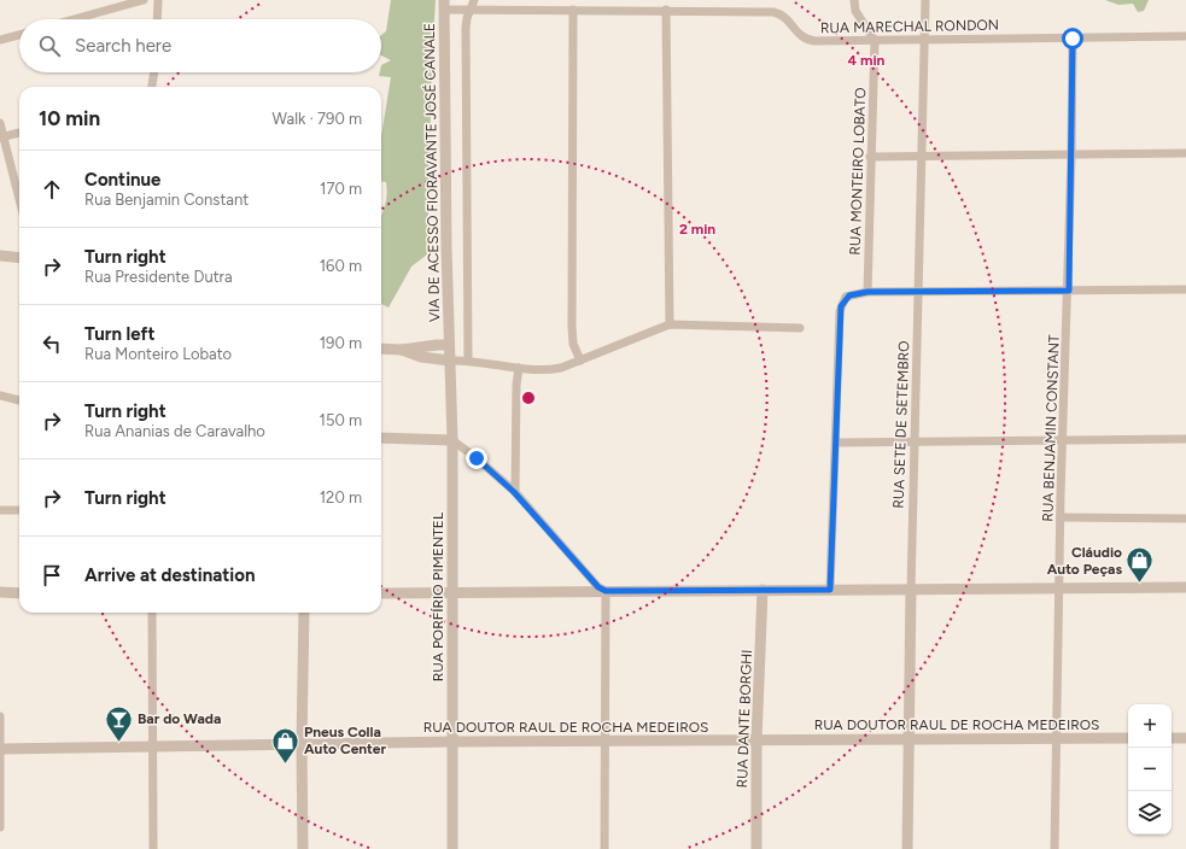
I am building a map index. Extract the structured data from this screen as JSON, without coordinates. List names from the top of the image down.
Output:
{
  "streets": {
    "street": [
      "RUA MARECHAL RONDON",
      "RUA MONTEIRO LOBATO",
      "VIA DE ACESSO FIORAVANTE JOSÉ CANALE",
      "RUA SETE DE SETEMBRO",
      "RUA BENJAMIN CONSTANT",
      "RUA PORFÍRIO PIMENTEL",
      "RUA DANTE BORGHI",
      "RUA DOUTOR RAUL DE ROCHA MEDEIROS"
    ]
  },
  "crossings": [
    ["RUA MARECHAL RONDON", "RUA MONTEIRO LOBATO"],
    ["RUA MARECHAL RONDON", "VIA DE ACESSO FIORAVANTE JOSÉ CANALE"],
    ["RUA MARECHAL RONDON", "RUA SETE DE SETEMBRO"],
    ["RUA MARECHAL RONDON", "RUA BENJAMIN CONSTANT"],
    ["VIA DE ACESSO FIORAVANTE JOSÉ CANALE", "RUA PORFÍRIO PIMENTEL"],
    ["RUA SETE DE SETEMBRO", "RUA DOUTOR RAUL DE ROCHA MEDEIROS"],
    ["RUA BENJAMIN CONSTANT", "RUA DOUTOR RAUL DE ROCHA MEDEIROS"],
    ["RUA PORFÍRIO PIMENTEL", "RUA DOUTOR RAUL DE ROCHA MEDEIROS"],
    ["RUA DANTE BORGHI", "RUA DOUTOR RAUL DE ROCHA MEDEIROS"]
  ],
  "places": {
    "shop": ["Cláudio Auto Peças", "Pneus Colla Auto Center"],
    "bar": ["Bar do Wada"]
  },
  "page": {
    "search": "Search here",
    "heading": ["10 min", "Walk · 790 m"],
    "list": [
      ["Continue", "Rua Benjamin Constant", "170 m"],
      ["Turn right", "Rua Presidente Dutra", "160 m"],
      ["Turn left", "Rua Monteiro Lobato", "190 m"],
      ["Turn right", "Rua Ananias de Caravalho", "150 m"],
      ["Turn right", "120 m"],
      "Arrive at destination"
    ],
    "map_buttons": ["+", "−"]
  },
  "rings": ["4 min", "2 min"]
}
